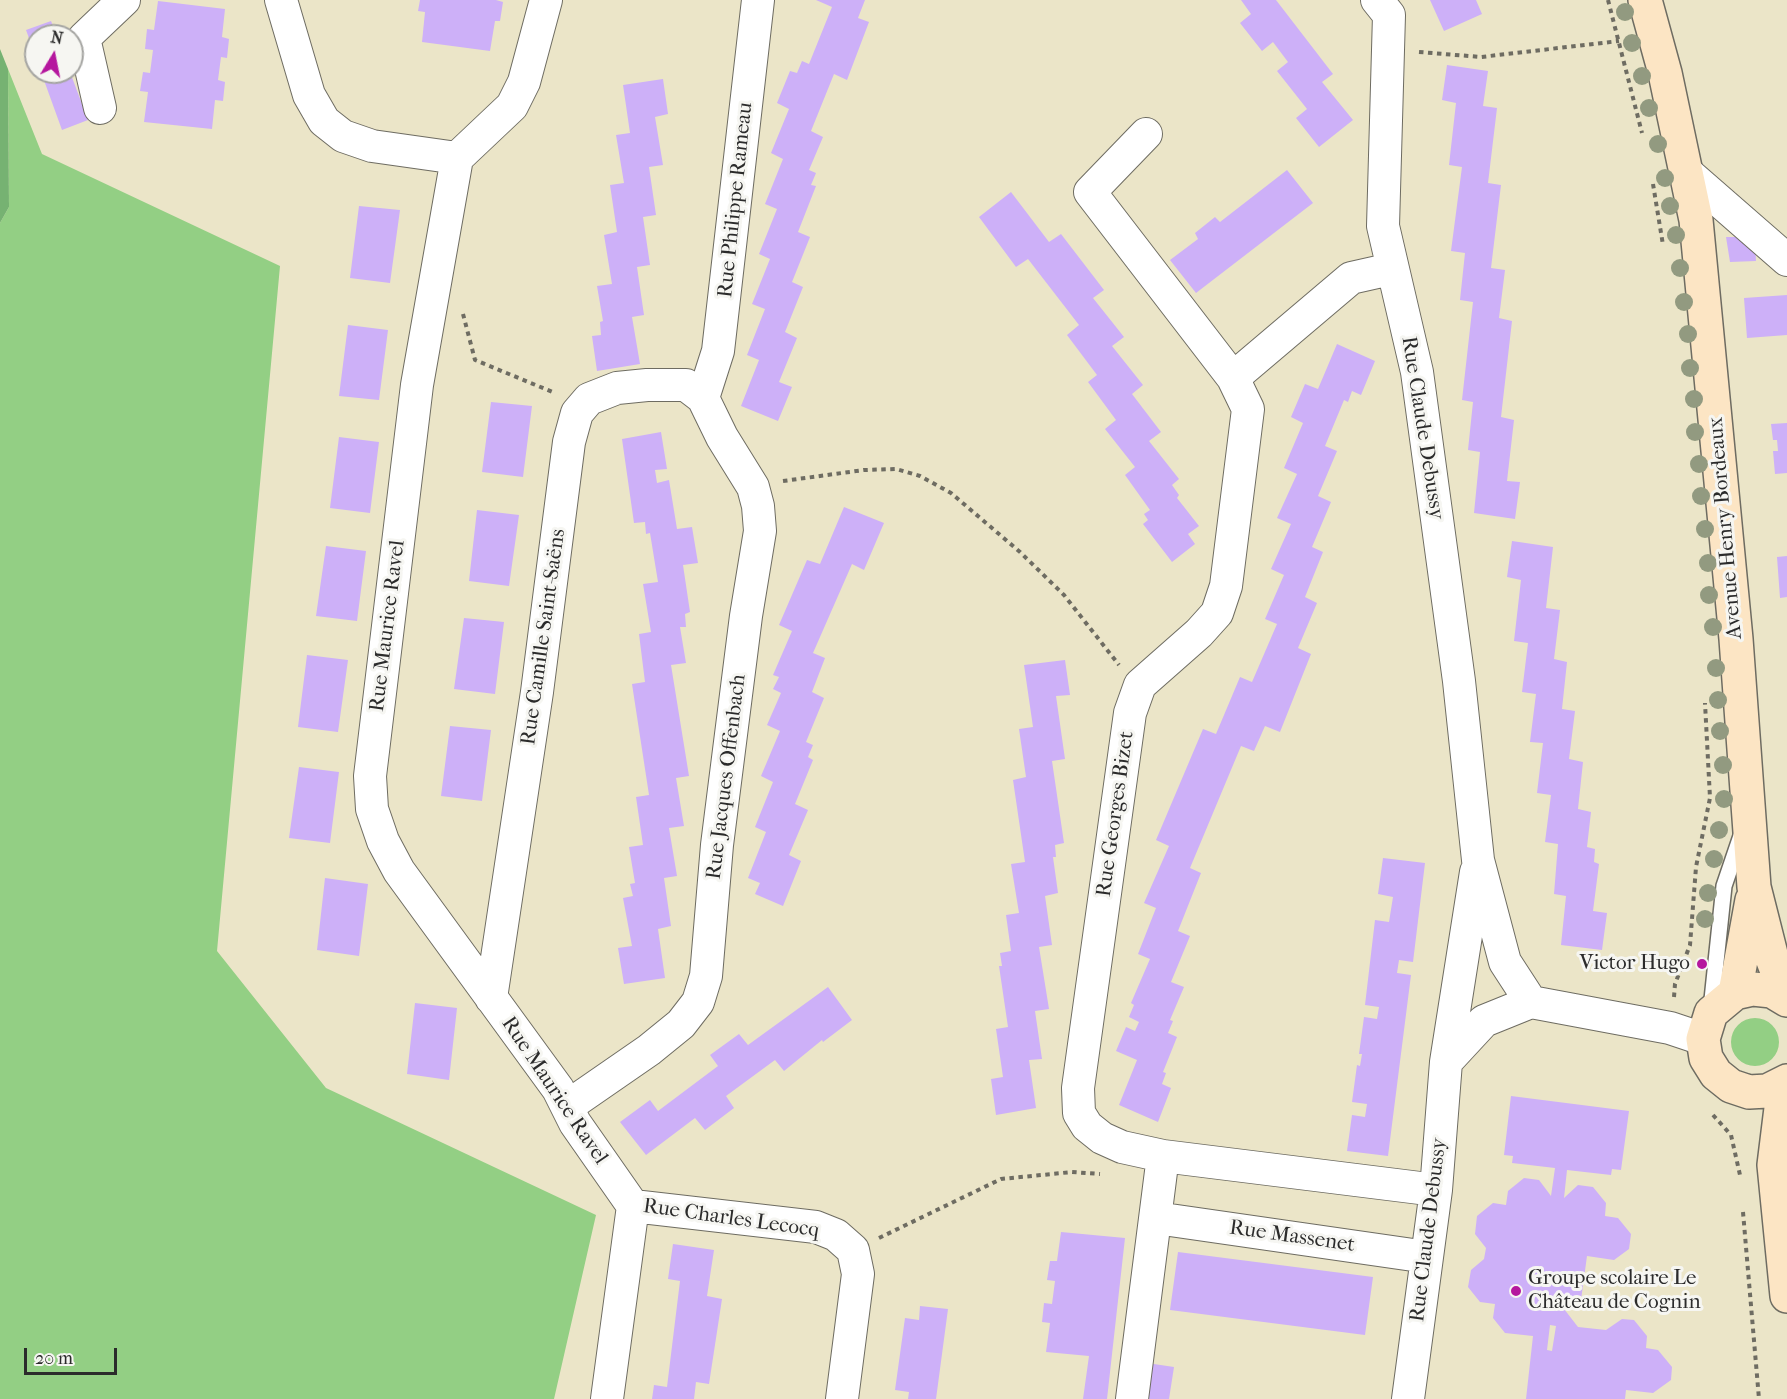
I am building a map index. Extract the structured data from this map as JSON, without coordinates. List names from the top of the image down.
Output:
{
  "streets": {
    "main road": ["Avenue Henry Bordeaux"],
    "street": [
      "Rue Philippe Rameau",
      "Rue Claude Debussy",
      "Rue Maurice Ravel",
      "Rue Camille Saint-Saëns",
      "Rue Jacques Offenbach",
      "Rue Georges Bizet",
      "Rue Charles Lecocq",
      "Rue Massenet"
    ]
  },
  "crossings": [
    ["Rue Philippe Rameau", "Rue Jacques Offenbach"],
    ["Rue Claude Debussy", "Rue Georges Bizet"],
    ["Rue Claude Debussy", "Rue Massenet"],
    ["Rue Maurice Ravel", "Rue Camille Saint-Saëns"],
    ["Rue Maurice Ravel", "Rue Jacques Offenbach"],
    ["Rue Maurice Ravel", "Rue Charles Lecocq"]
  ],
  "places": ["Victor Hugo", "Groupe scolaire Le Château de Cognin"],
  "scale_bar": "20 m",
  "north": "top"
}
